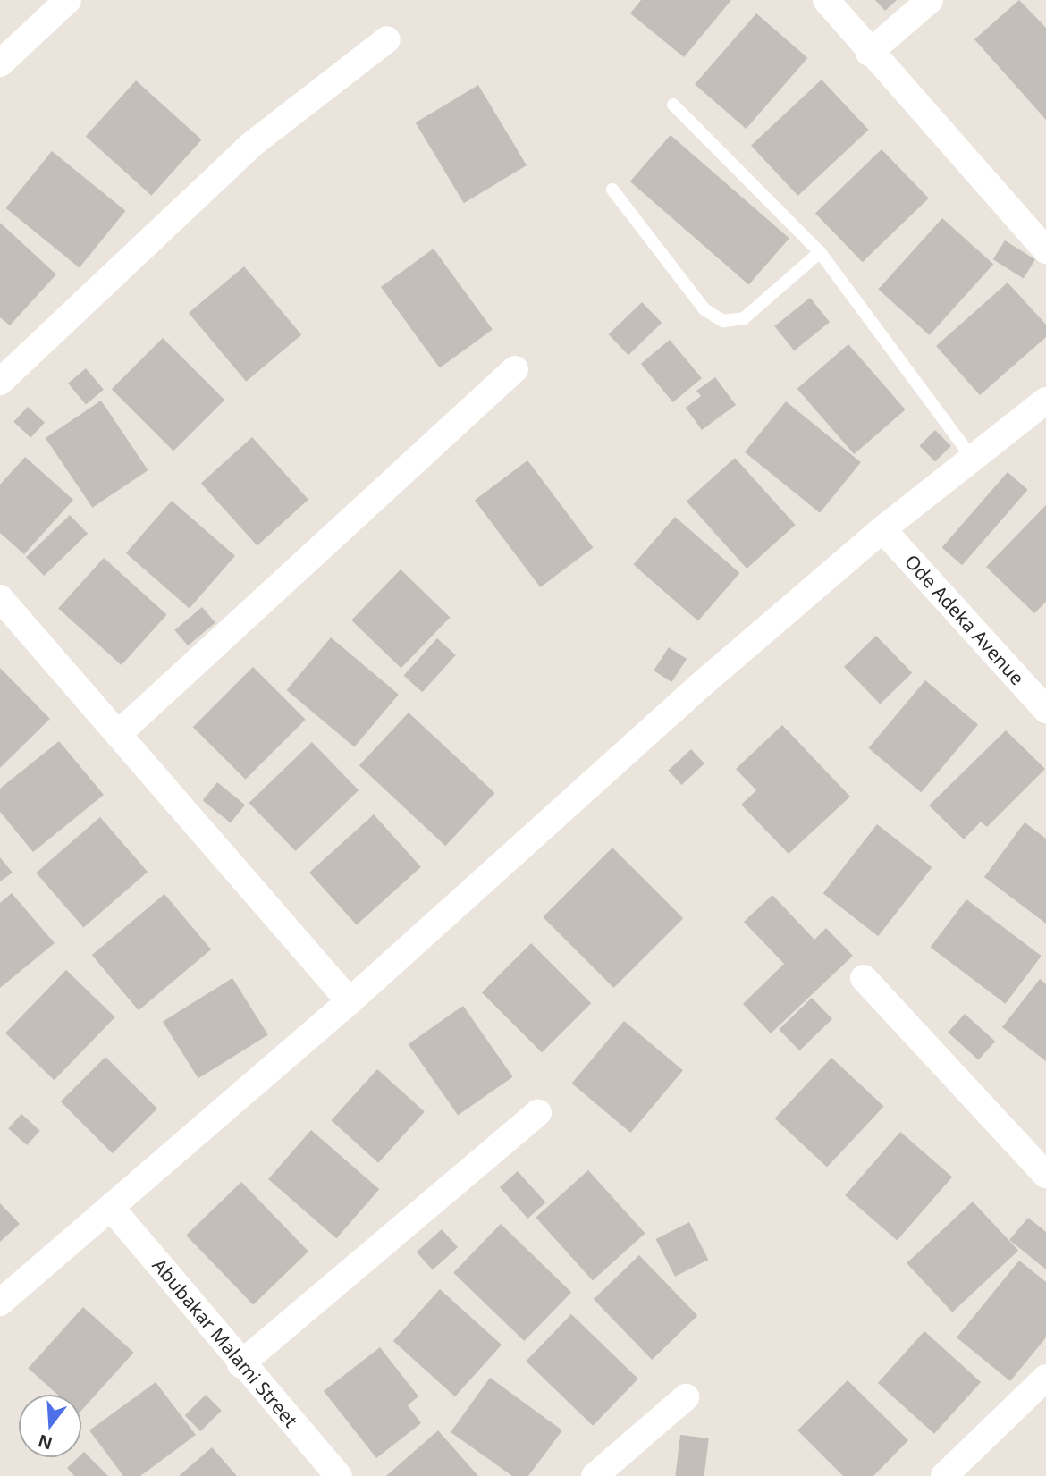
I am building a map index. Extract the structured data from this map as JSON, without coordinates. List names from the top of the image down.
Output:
{
  "streets": {
    "street": ["Ode Adeka Avenue", "Abubakar Malami Street"]
  },
  "north": "bottom"
}
